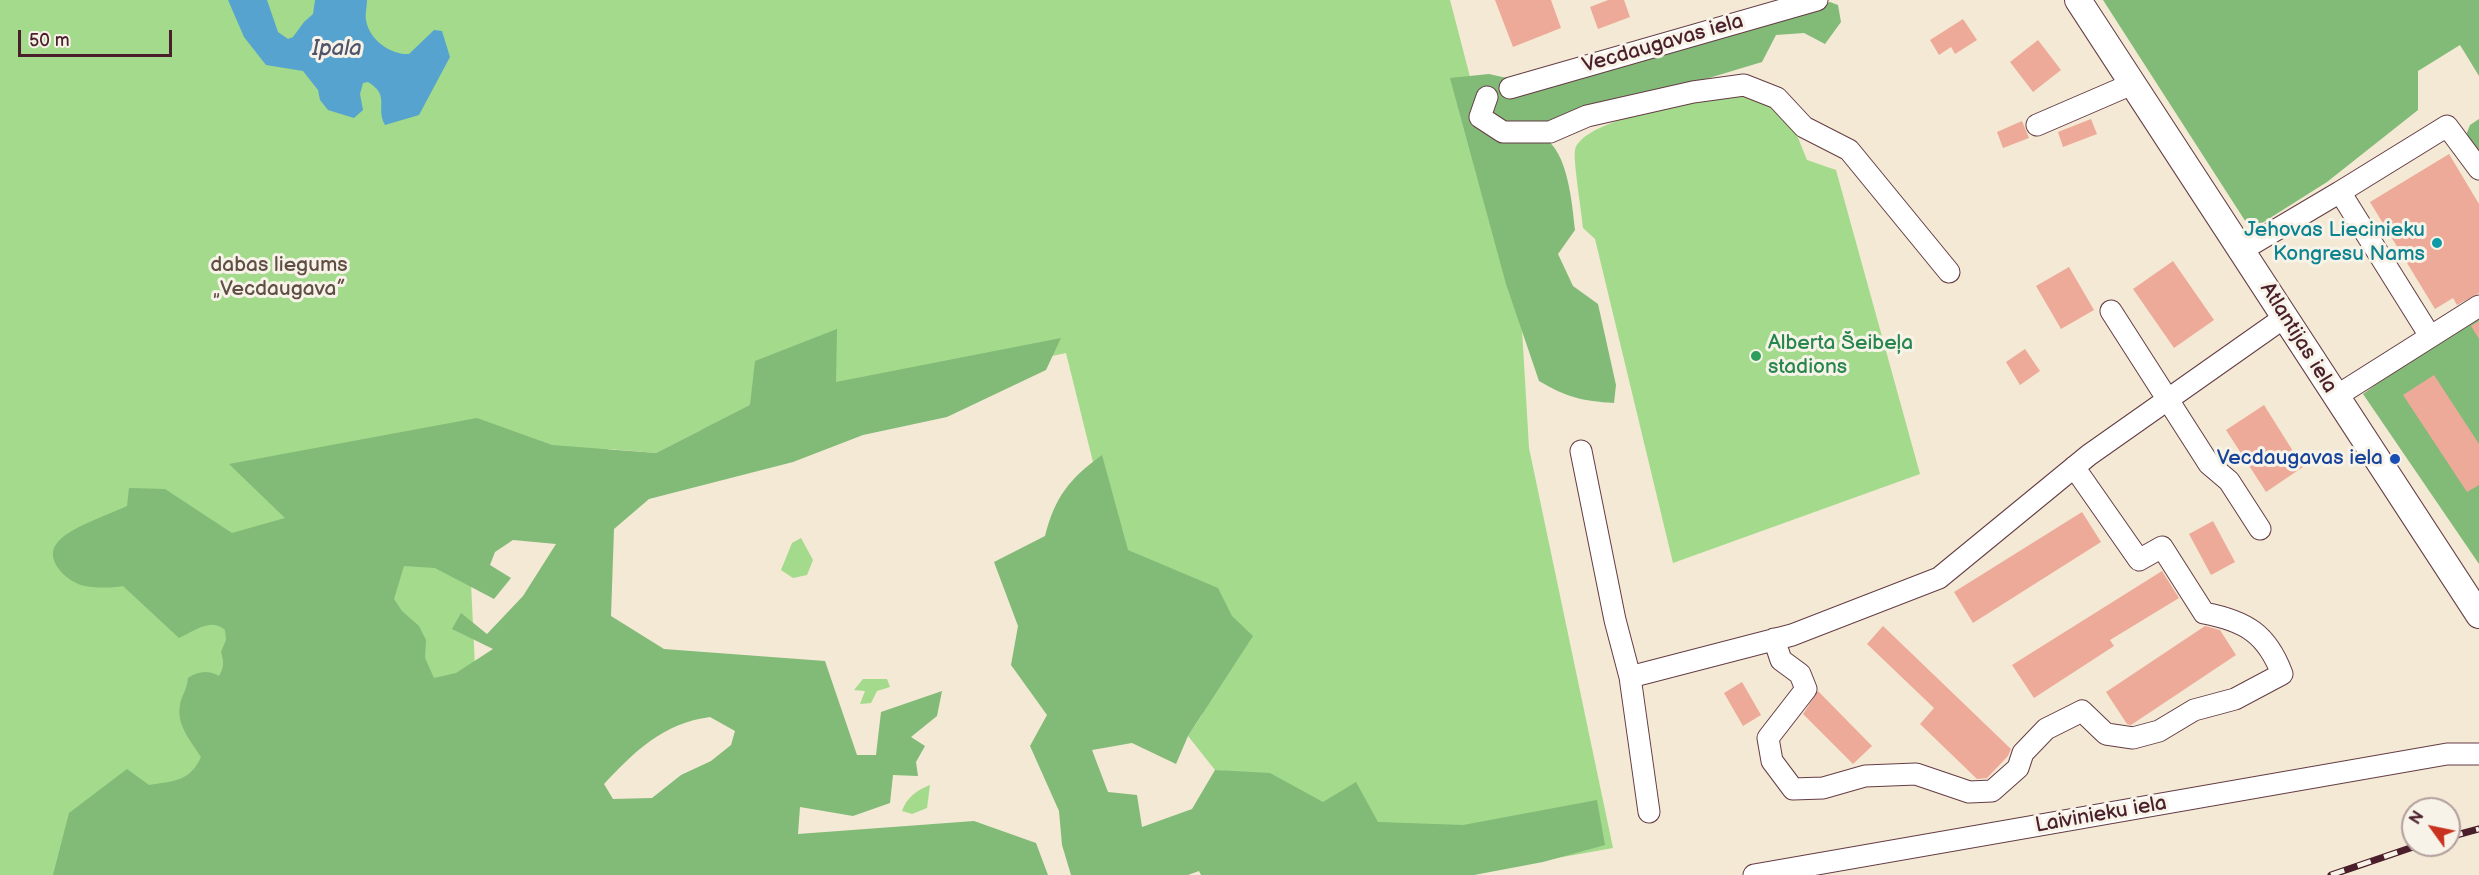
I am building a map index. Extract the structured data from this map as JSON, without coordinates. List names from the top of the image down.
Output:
{
  "streets": {
    "main road": ["Atlantijas iela"],
    "street": ["Vecdaugavas iela", "Laivinieku iela"]
  },
  "water": ["Ipala"],
  "parks": ["dabas liegums „Vecdaugava”"],
  "places": ["Jehovas Liecinieku Kongresu Nams", "Alberta Šeibeļa stadions", "Vecdaugavas iela"],
  "scale_bar": "50 m",
  "north": "top left"
}
